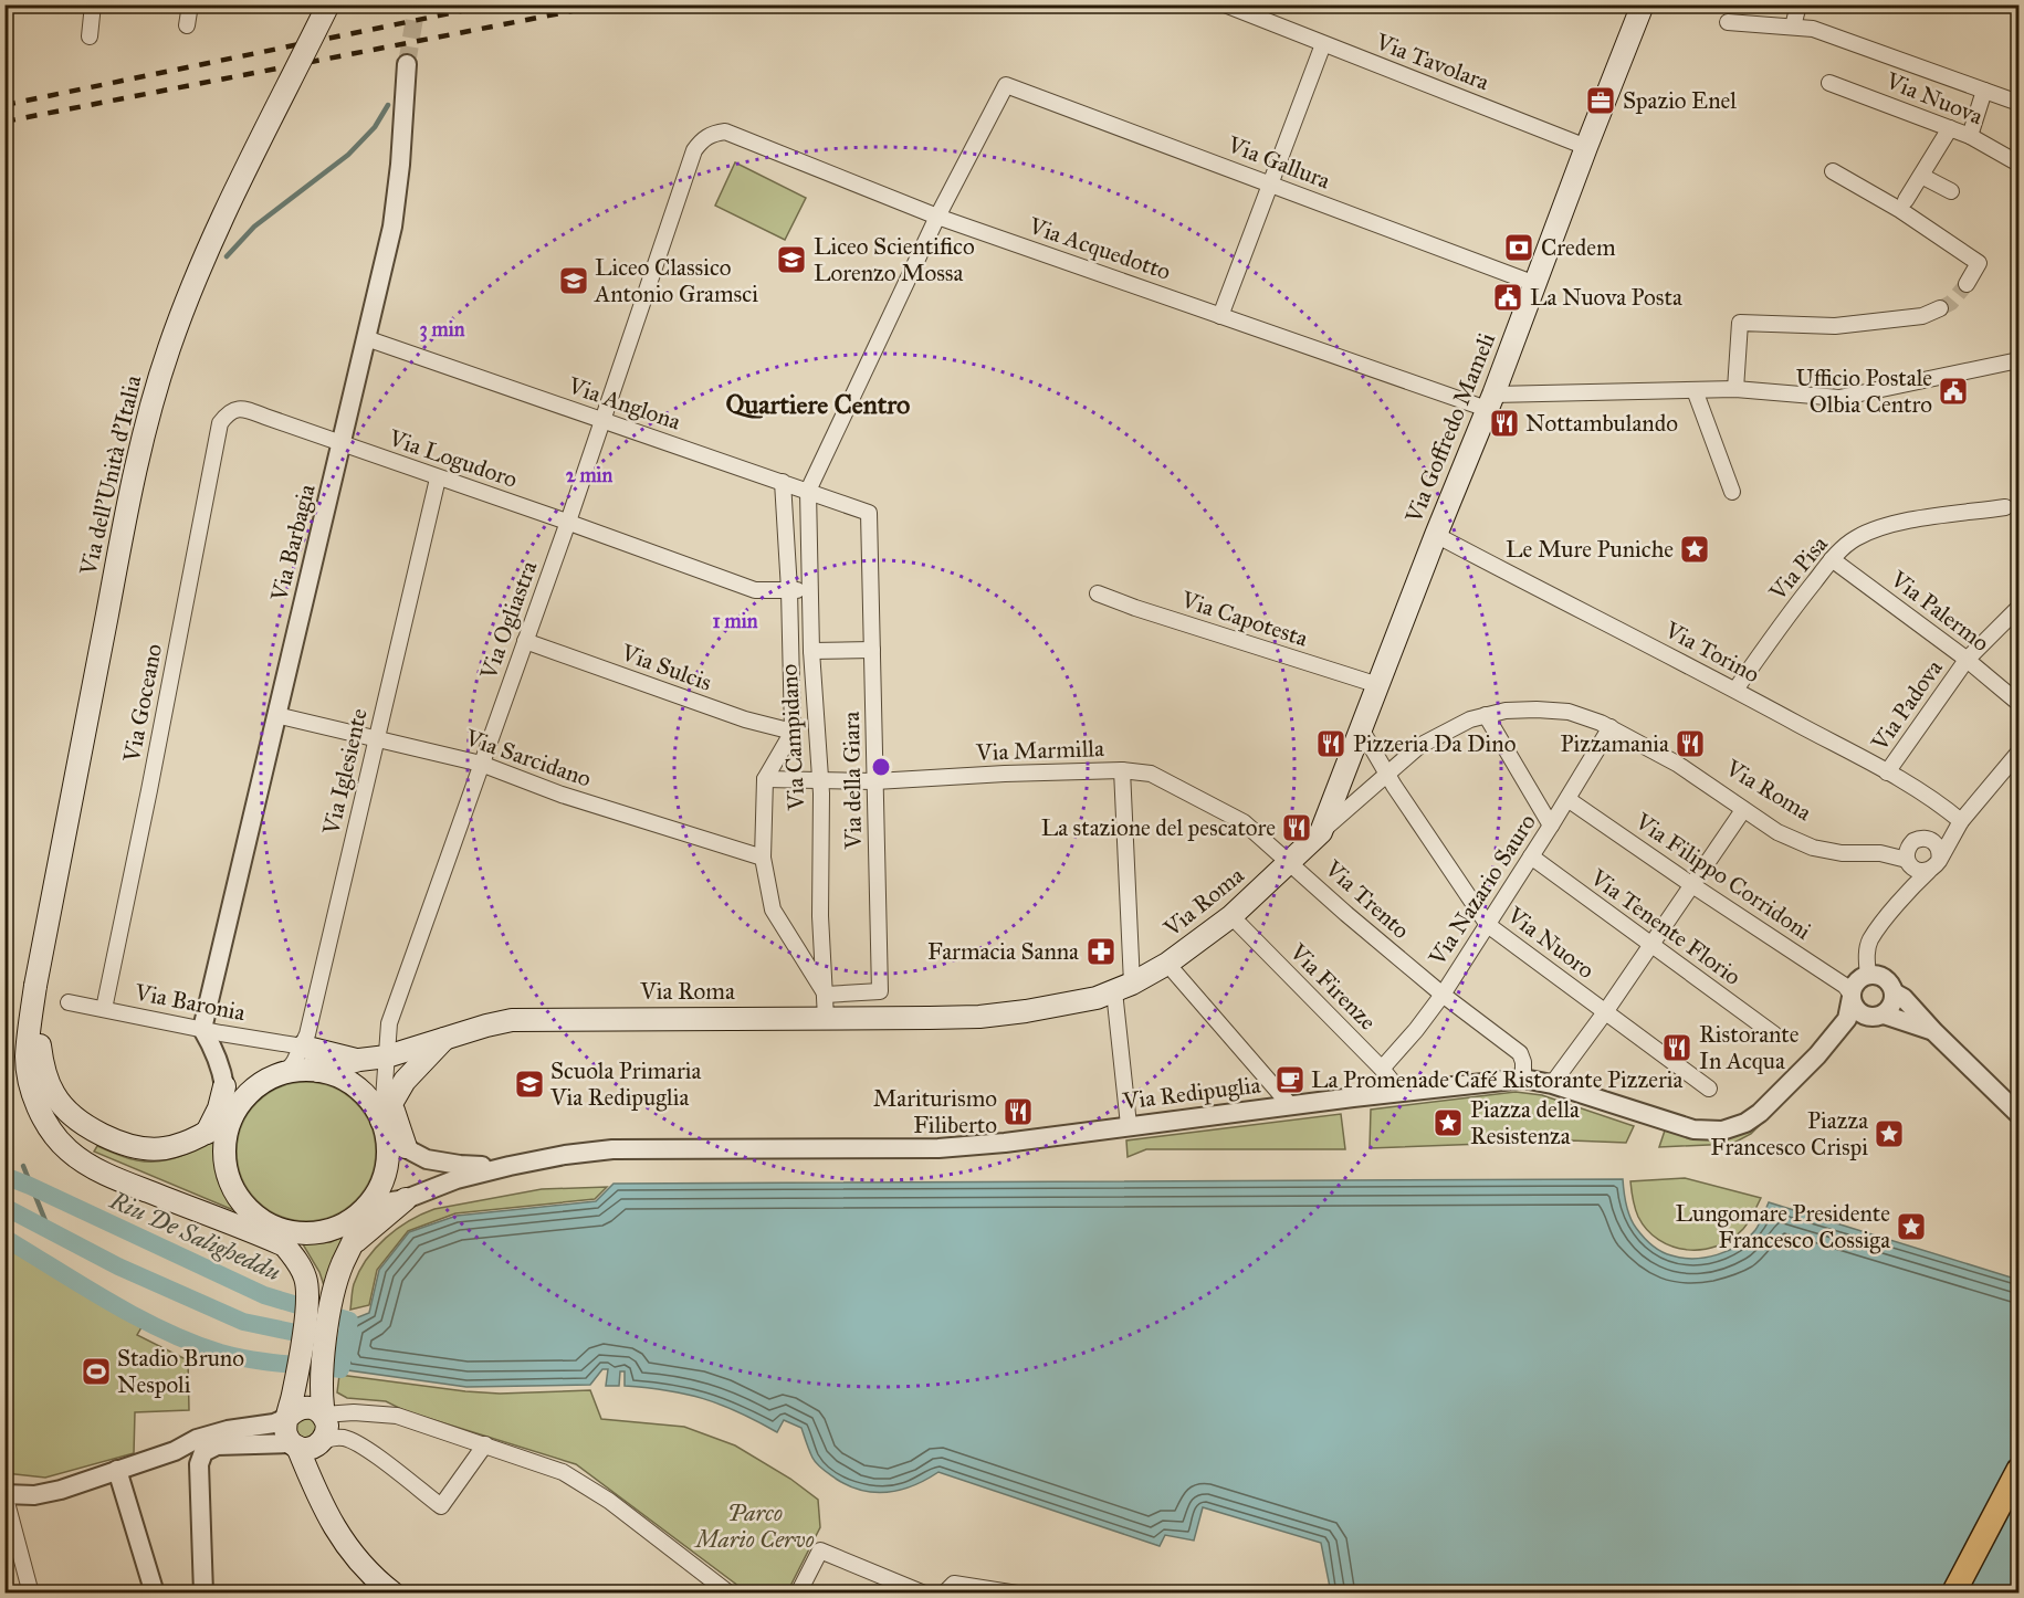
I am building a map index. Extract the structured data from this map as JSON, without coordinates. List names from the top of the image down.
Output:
{
  "streets": {
    "main road": ["Via Goffredo Mameli", "Via dell'Unità d'Italia", "Via Roma"],
    "street": [
      "Via Tavolara",
      "Via Nuova",
      "Via Gallura",
      "Via Acquedotto",
      "Via Anglona",
      "Via Logudoro",
      "Via Barbagia",
      "Via Pisa",
      "Via Palermo",
      "Via Capotesta",
      "Via Ogliastra",
      "Via Torino",
      "Via Sulcis",
      "Via Goceano",
      "Via Padova",
      "Via Campidano",
      "Via Marmilla",
      "Via Sarcidano",
      "Via Iglesiente",
      "Via della Giara",
      "Via Filippo Corridoni",
      "Via Nazario Sauro",
      "Via Trento",
      "Via Tenente Florio",
      "Via Nuoro",
      "Via Firenze",
      "Via Baronia",
      "Via Redipuglia"
    ]
  },
  "crossings": [
    ["Via Tavolara", "Via Goffredo Mameli"],
    ["Via Gallura", "Via Goffredo Mameli"],
    ["Via Gallura", "Via Campidano"],
    ["Via Acquedotto", "Via Goffredo Mameli"],
    ["Via Acquedotto", "Via Ogliastra"],
    ["Via Acquedotto", "Via Campidano"],
    ["Via Anglona", "Via Barbagia"],
    ["Via Anglona", "Via Ogliastra"],
    ["Via Anglona", "Via Campidano"],
    ["Via Anglona", "Via della Giara"],
    ["Via Goffredo Mameli", "Via Capotesta"],
    ["Via Goffredo Mameli", "Via Torino"],
    ["Via Goffredo Mameli", "Via Roma"],
    ["Via Goffredo Mameli", "Via Nuoro"],
    ["Via Logudoro", "Via Barbagia"],
    ["Via Logudoro", "Via Ogliastra"],
    ["Via Logudoro", "Via Goceano"],
    ["Via Logudoro", "Via Campidano"],
    ["Via Logudoro", "Via Iglesiente"],
    ["Via dell'Unità d'Italia", "Via Ogliastra"],
    ["Via dell'Unità d'Italia", "Via Iglesiente"],
    ["Via dell'Unità d'Italia", "Via Roma"],
    ["Via dell'Unità d'Italia", "Via Redipuglia"],
    ["Via Barbagia", "Via Sarcidano"],
    ["Via Barbagia", "Via Baronia"],
    ["Via Pisa", "Via Palermo"],
    ["Via Pisa", "Via Torino"],
    ["Via Palermo", "Via Padova"],
    ["Via Ogliastra", "Via Sulcis"],
    ["Via Ogliastra", "Via Sarcidano"],
    ["Via Ogliastra", "Via Iglesiente"],
    ["Via Ogliastra", "Via Roma"],
    ["Via Ogliastra", "Via Redipuglia"],
    ["Via Torino", "Via Padova"],
    ["Via Sulcis", "Via Campidano"],
    ["Via Goceano", "Via Baronia"],
    ["Via Campidano", "Via Marmilla"],
    ["Via Campidano", "Via Sarcidano"],
    ["Via Campidano", "Via della Giara"],
    ["Via Campidano", "Via Roma"],
    ["Via Marmilla", "Via della Giara"],
    ["Via Marmilla", "Via Roma"],
    ["Via Marmilla", "Via Trento"],
    ["Via Sarcidano", "Via Iglesiente"],
    ["Via Iglesiente", "Via Roma"],
    ["Via Iglesiente", "Via Baronia"],
    ["Via Iglesiente", "Via Redipuglia"],
    ["Via Roma", "Via Nazario Sauro"],
    ["Via Roma", "Via Trento"],
    ["Via Roma", "Via Nuoro"],
    ["Via Roma", "Via Firenze"],
    ["Via Roma", "Via Redipuglia"],
    ["Via Filippo Corridoni", "Via Nazario Sauro"],
    ["Via Filippo Corridoni", "Via Redipuglia"],
    ["Via Nazario Sauro", "Via Trento"],
    ["Via Nazario Sauro", "Via Tenente Florio"],
    ["Via Nazario Sauro", "Via Nuoro"],
    ["Via Nazario Sauro", "Via Firenze"],
    ["Via Trento", "Via Redipuglia"],
    ["Via Firenze", "Via Redipuglia"]
  ],
  "districts": ["Quartiere Centro"],
  "water": ["Riu De Saligheddu"],
  "parks": ["Parco Mario Cervo"],
  "places": {
    "office": ["Spazio Enel"],
    "bank": ["Credem"],
    "school or university": ["Liceo Scientifico Lorenzo Mossa", "Liceo Classico Antonio Gramsci", "Scuola Primaria Via Redipuglia"],
    "public building": ["La Nuova Posta", "Ufficio Postale Olbia Centro"],
    "restaurant": [
      "Nottambulando",
      "Pizzeria Da Dino",
      "Pizzamania",
      "La stazione del pescatore",
      "Ristorante In Acqua",
      "Mariturismo Filiberto"
    ],
    "place": [
      "Le Mure Puniche",
      "Piazza della Resistenza",
      "Piazza Francesco Crispi",
      "Lungomare Presidente Francesco Cossiga"
    ],
    "pharmacy": ["Farmacia Sanna"],
    "cafe": ["La Promenade Café Ristorante Pizzeria"],
    "sports": ["Stadio Bruno Nespoli"]
  },
  "rings": ["3 min", "2 min", "1 min"]
}
